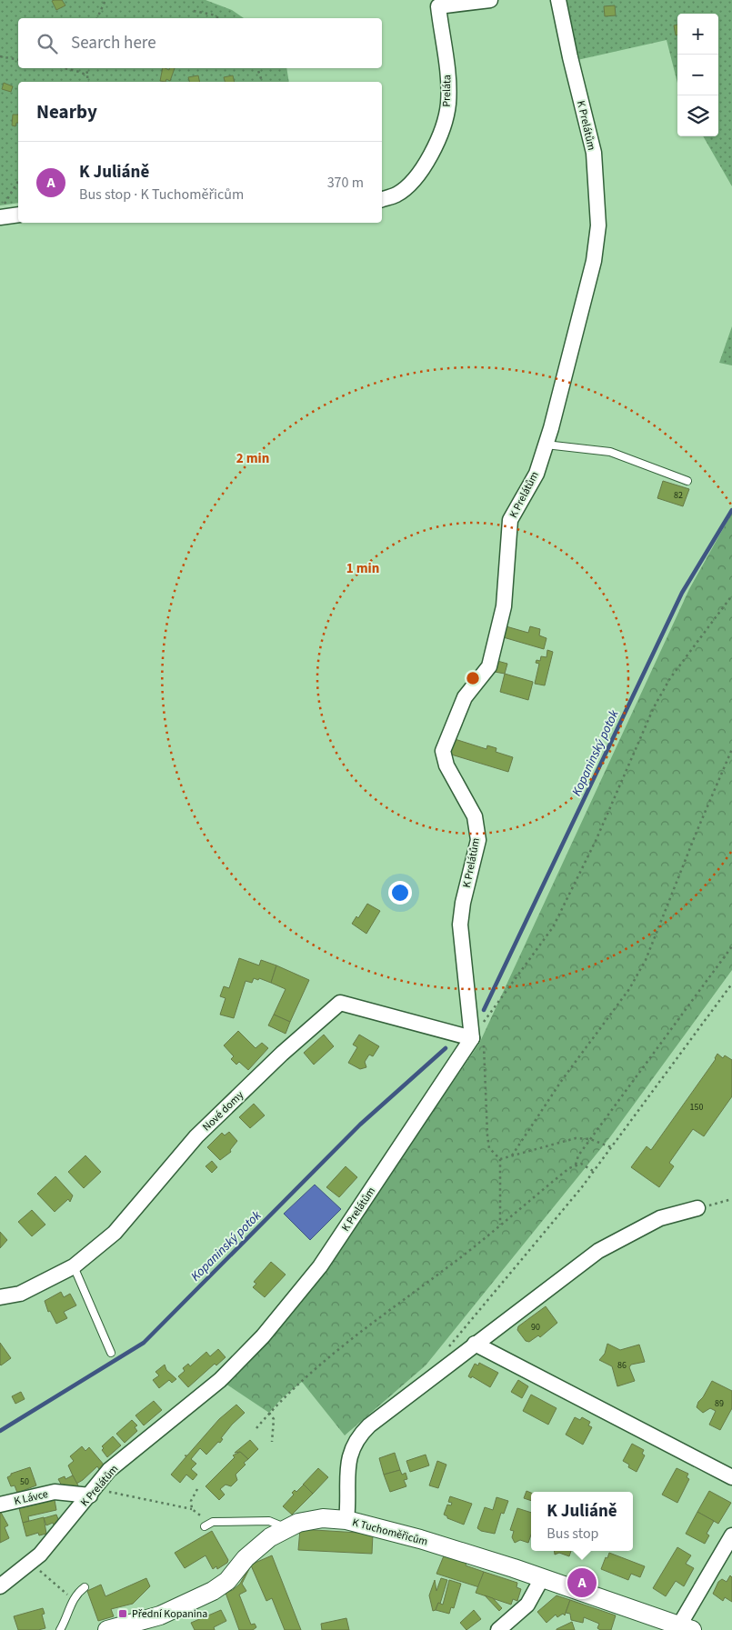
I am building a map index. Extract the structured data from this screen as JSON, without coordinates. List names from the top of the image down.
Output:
{
  "streets": {
    "street": [
      "Preláta",
      "K Prelátům",
      "Nové domy",
      "K Lávce",
      "K Tuchoměřicům"
    ]
  },
  "crossings": [
    ["K Prelátům", "Nové domy"],
    ["K Prelátům", "K Lávce"]
  ],
  "water": ["Kopaninský potok"],
  "places": {
    "transit": ["Přední Kopanina"]
  },
  "house_numbers": [
    "82",
    "150",
    "90",
    "86",
    "89",
    "50"
  ],
  "page": {
    "map_buttons": ["+", "−"],
    "search": "Search here",
    "heading": "Nearby",
    "list": [
      {
        "mark": "A",
        "name": "K Juliáně",
        "note": "Bus stop · K Tuchoměřicům",
        "value": "370 m"
      }
    ],
    "popup": ["K Juliáně", "Bus stop"],
    "pins": "A"
  },
  "rings": ["2 min", "1 min"]
}
